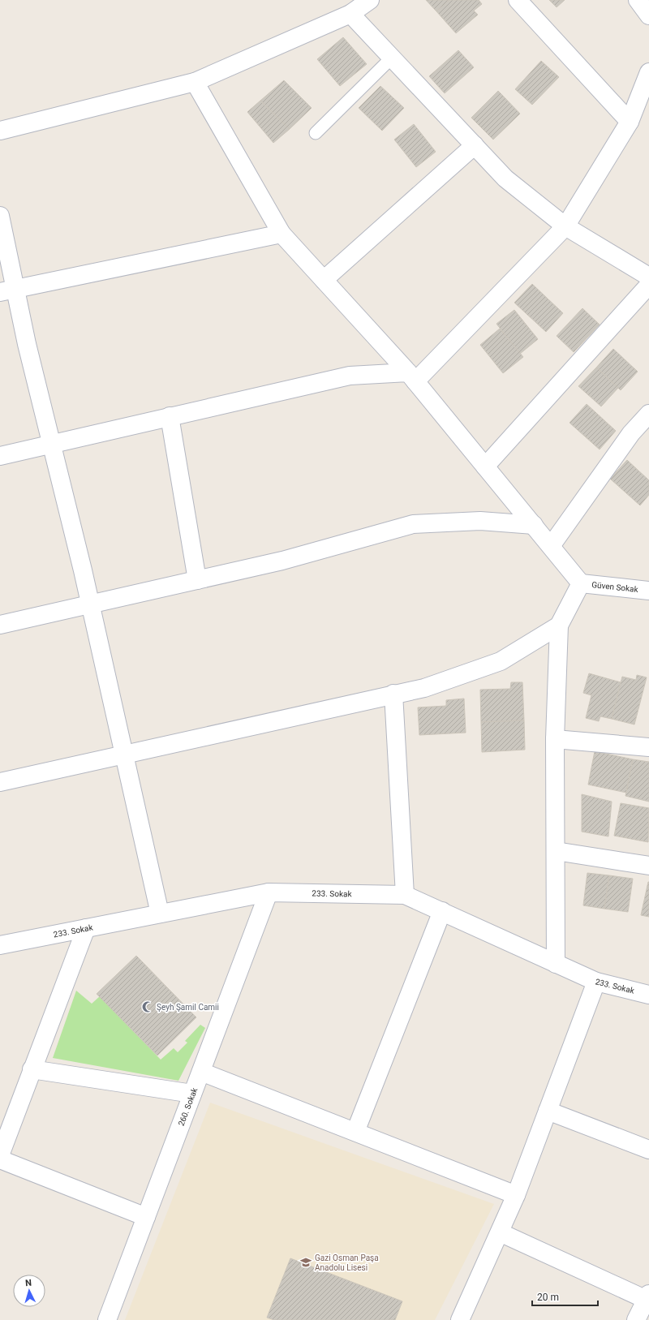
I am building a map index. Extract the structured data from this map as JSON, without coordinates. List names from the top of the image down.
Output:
{
  "streets": {
    "street": ["Güven Sokak", "233. Sokak", "260. Sokak"]
  },
  "crossings": [
    ["233. Sokak", "260. Sokak"]
  ],
  "places": {
    "mosque": ["Şeyh Şamil Camii"],
    "school or university": ["Gazi Osman Paşa Anadolu Lisesi"]
  },
  "scale_bar": "20 m",
  "north": "top"
}
